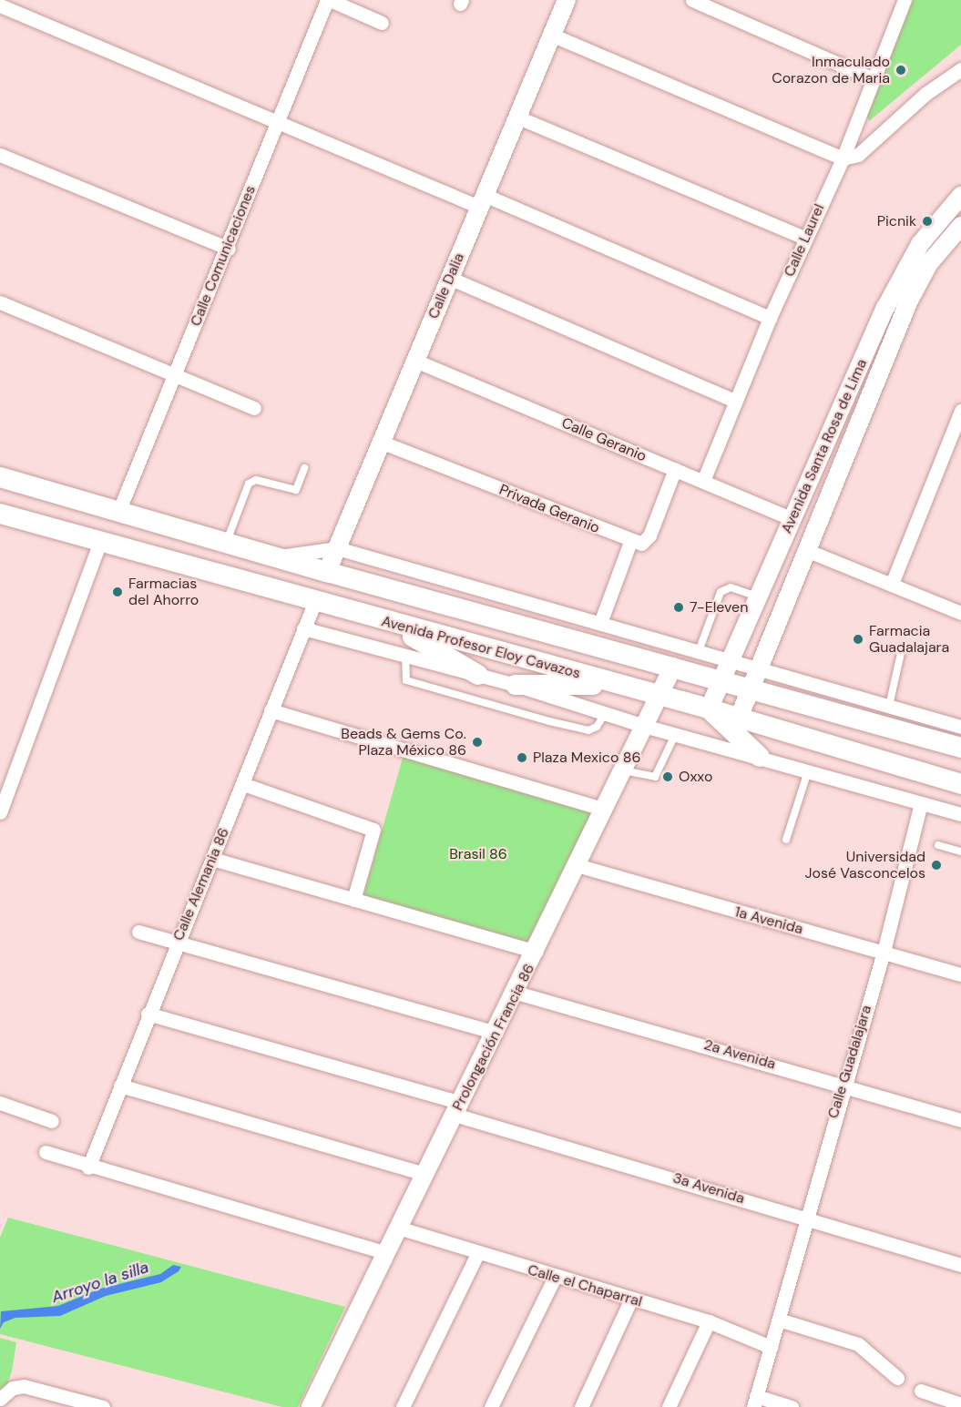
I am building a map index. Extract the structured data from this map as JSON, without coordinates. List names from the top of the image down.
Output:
{
  "streets": {
    "main road": ["Avenida Profesor Eloy Cavazos"],
    "street": [
      "Calle Laurel",
      "Calle Comunicaciones",
      "Calle Dalia",
      "Calle Geranio",
      "Avenida Santa Rosa de Lima",
      "Privada Geranio",
      "Calle Alemania 86",
      "1a Avenida",
      "Prolongación Francia 86",
      "2a Avenida",
      "Calle Guadalajara",
      "3a Avenida",
      "Calle el Chaparral"
    ]
  },
  "crossings": [
    ["Calle Laurel", "Calle Geranio"],
    ["Calle Dalia", "Calle Geranio"],
    ["Calle Dalia", "Privada Geranio"],
    ["Calle Geranio", "Avenida Santa Rosa de Lima"],
    ["Avenida Santa Rosa de Lima", "Avenida Profesor Eloy Cavazos"],
    ["Avenida Profesor Eloy Cavazos", "Calle Alemania 86"],
    ["Avenida Profesor Eloy Cavazos", "Prolongación Francia 86"],
    ["Calle Alemania 86", "3a Avenida"],
    ["1a Avenida", "Prolongación Francia 86"],
    ["1a Avenida", "Calle Guadalajara"],
    ["Prolongación Francia 86", "2a Avenida"],
    ["Prolongación Francia 86", "3a Avenida"],
    ["Prolongación Francia 86", "Calle el Chaparral"],
    ["2a Avenida", "Calle Guadalajara"],
    ["Calle Guadalajara", "3a Avenida"],
    ["Calle Guadalajara", "Calle el Chaparral"]
  ],
  "water": ["Arroyo la silla"],
  "parks": ["Brasil 86"],
  "places": [
    "Inmaculado Corazon de Maria",
    "Picnik",
    "Farmacias del Ahorro",
    "7-Eleven",
    "Farmacia Guadalajara",
    "Beads & Gems Co. Plaza México 86",
    "Plaza Mexico 86",
    "Oxxo",
    "Universidad José Vasconcelos"
  ]
}
